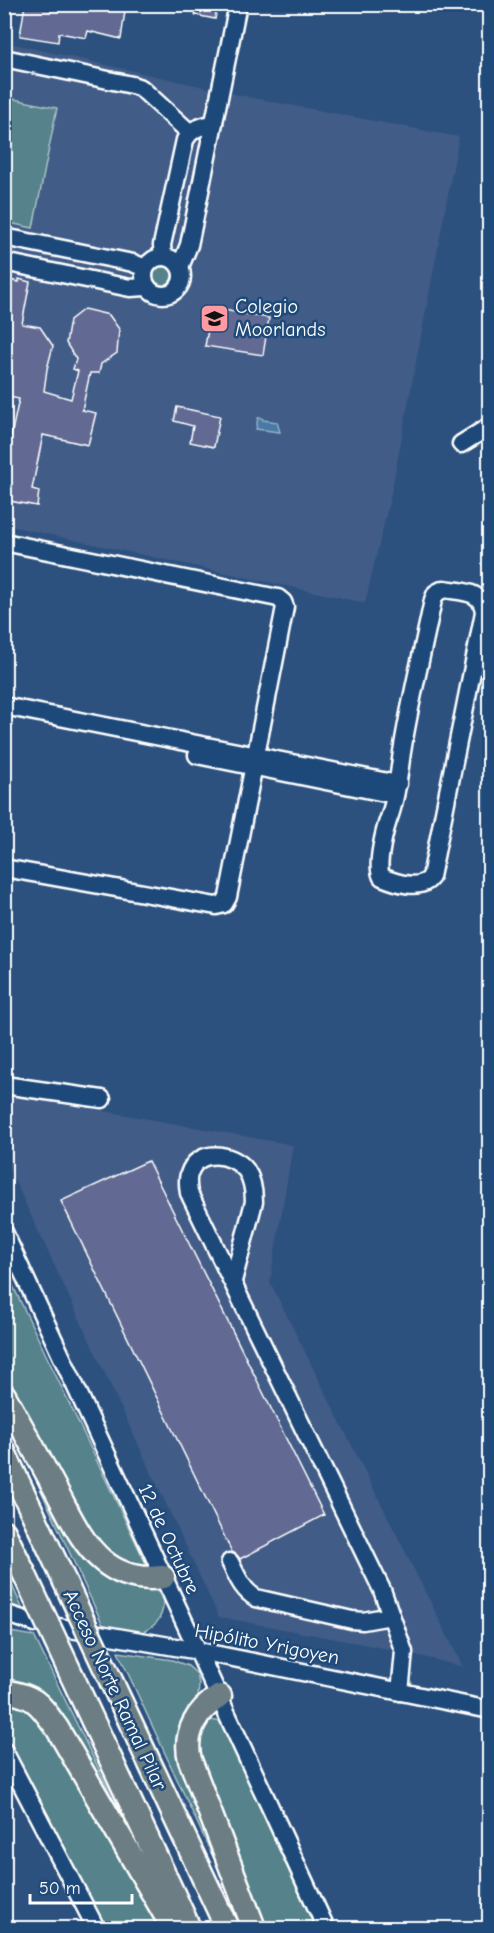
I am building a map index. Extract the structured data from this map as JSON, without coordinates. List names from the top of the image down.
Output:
{
  "streets": {
    "highway": ["Acceso Norte Ramal Pilar"],
    "street": ["12 de Octubre", "Hipólito Yrigoyen"]
  },
  "crossings": [
    ["12 de Octubre", "Hipólito Yrigoyen"]
  ],
  "places": {
    "school or university": ["Colegio Moorlands"]
  },
  "scale_bar": "50 m"
}
